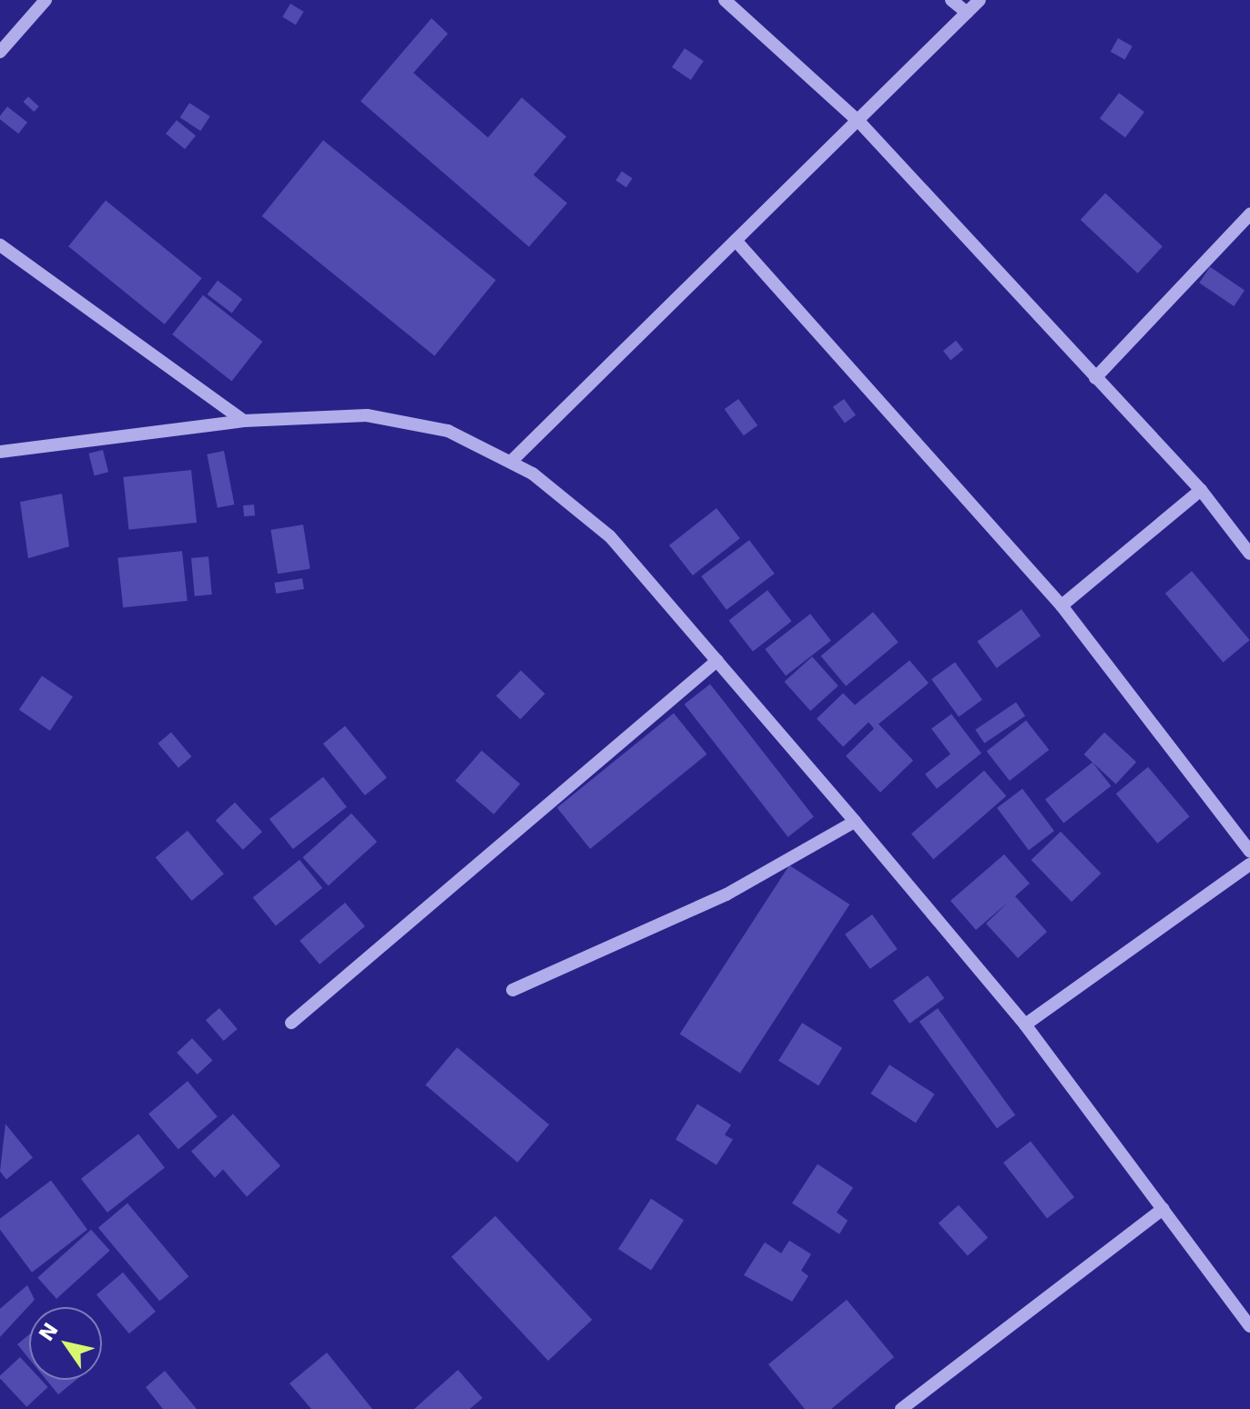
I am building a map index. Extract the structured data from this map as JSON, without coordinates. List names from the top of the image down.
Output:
{
  "north": "top left"
}
